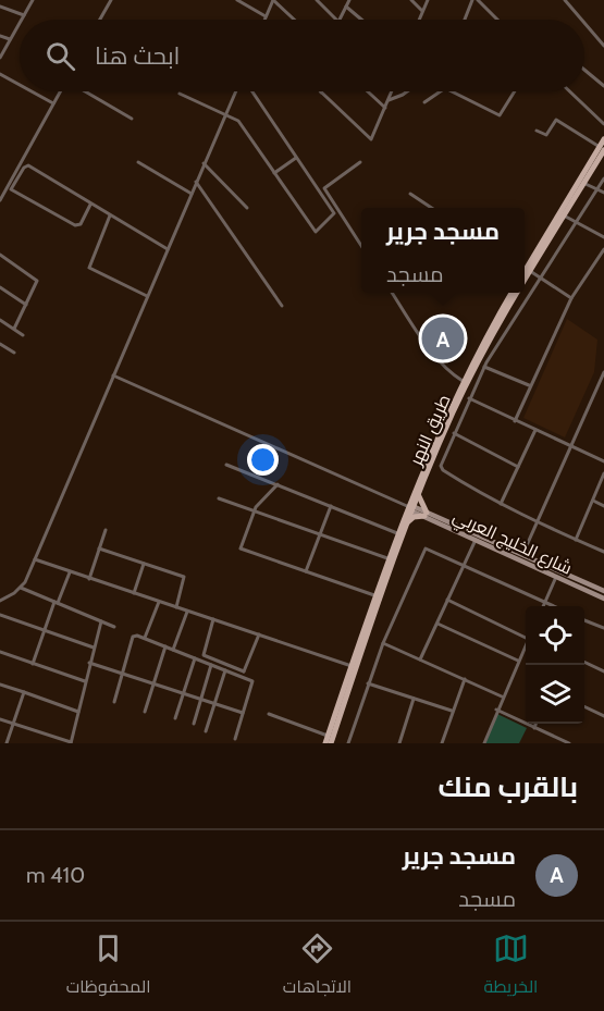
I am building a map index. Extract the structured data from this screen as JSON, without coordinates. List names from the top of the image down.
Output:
{
  "streets": {
    "main road": ["طريق النهر", "شارع الخليج العربي"]
  },
  "crossings": [
    ["طريق النهر", "شارع الخليج العربي"]
  ],
  "page": {
    "search": "ابحث هنا",
    "popup": ["مسجد جرير", "مسجد"],
    "pins": "A",
    "heading": "بالقرب منك",
    "list": [
      {
        "mark": "A",
        "name": "مسجد جرير",
        "note": "مسجد",
        "value": "410 m"
      }
    ],
    "nav": ["الخريطة", "الاتجاهات", "المحفوظات"]
  }
}
